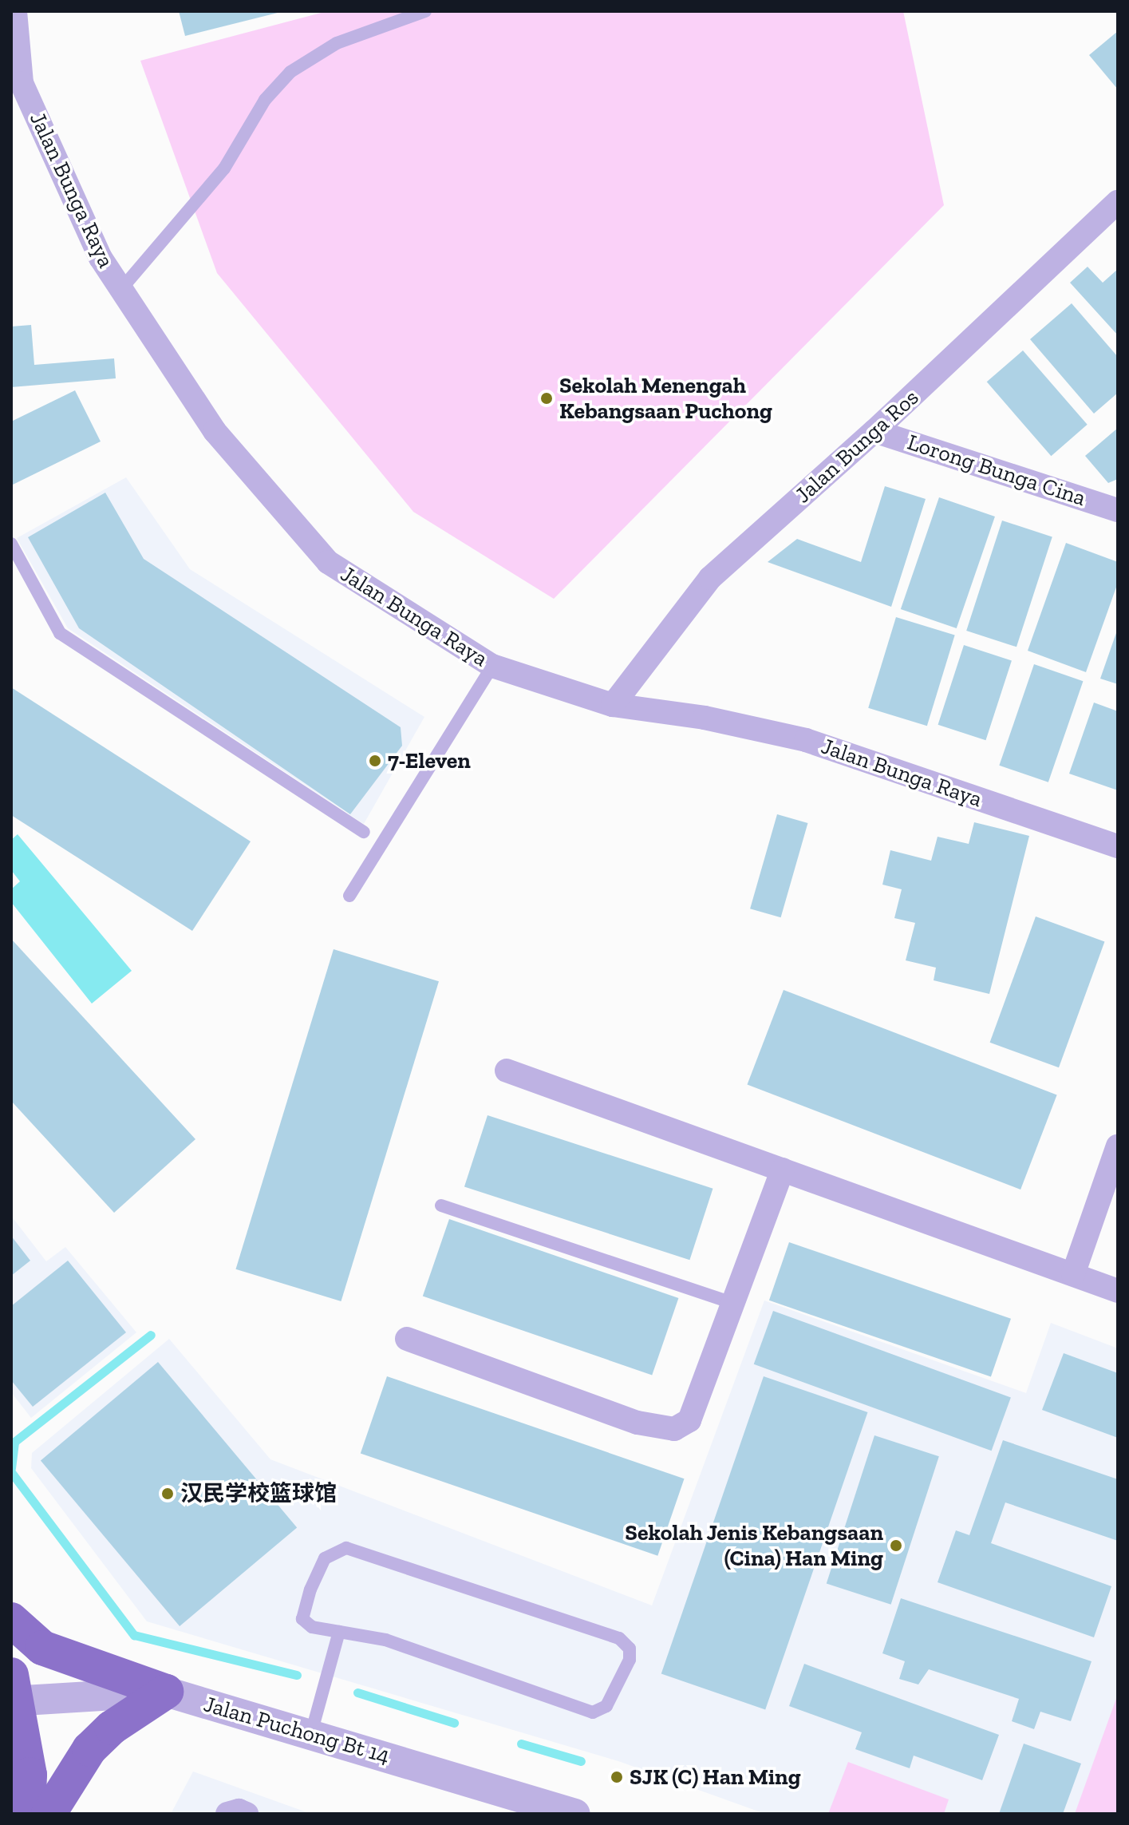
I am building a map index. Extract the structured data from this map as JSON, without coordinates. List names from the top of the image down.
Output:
{
  "streets": {
    "street": [
      "Jalan Bunga Raya",
      "Jalan Bunga Ros",
      "Lorong Bunga Cina",
      "Jalan Puchong Bt 14"
    ]
  },
  "crossings": [
    ["Jalan Bunga Raya", "Jalan Bunga Ros"],
    ["Jalan Bunga Ros", "Lorong Bunga Cina"]
  ],
  "places": [
    "Sekolah Menengah Kebangsaan Puchong",
    "7-Eleven",
    "汉民学校篮球馆",
    "Sekolah Jenis Kebangsaan (Cina) Han Ming",
    "SJK (C) Han Ming"
  ]
}
